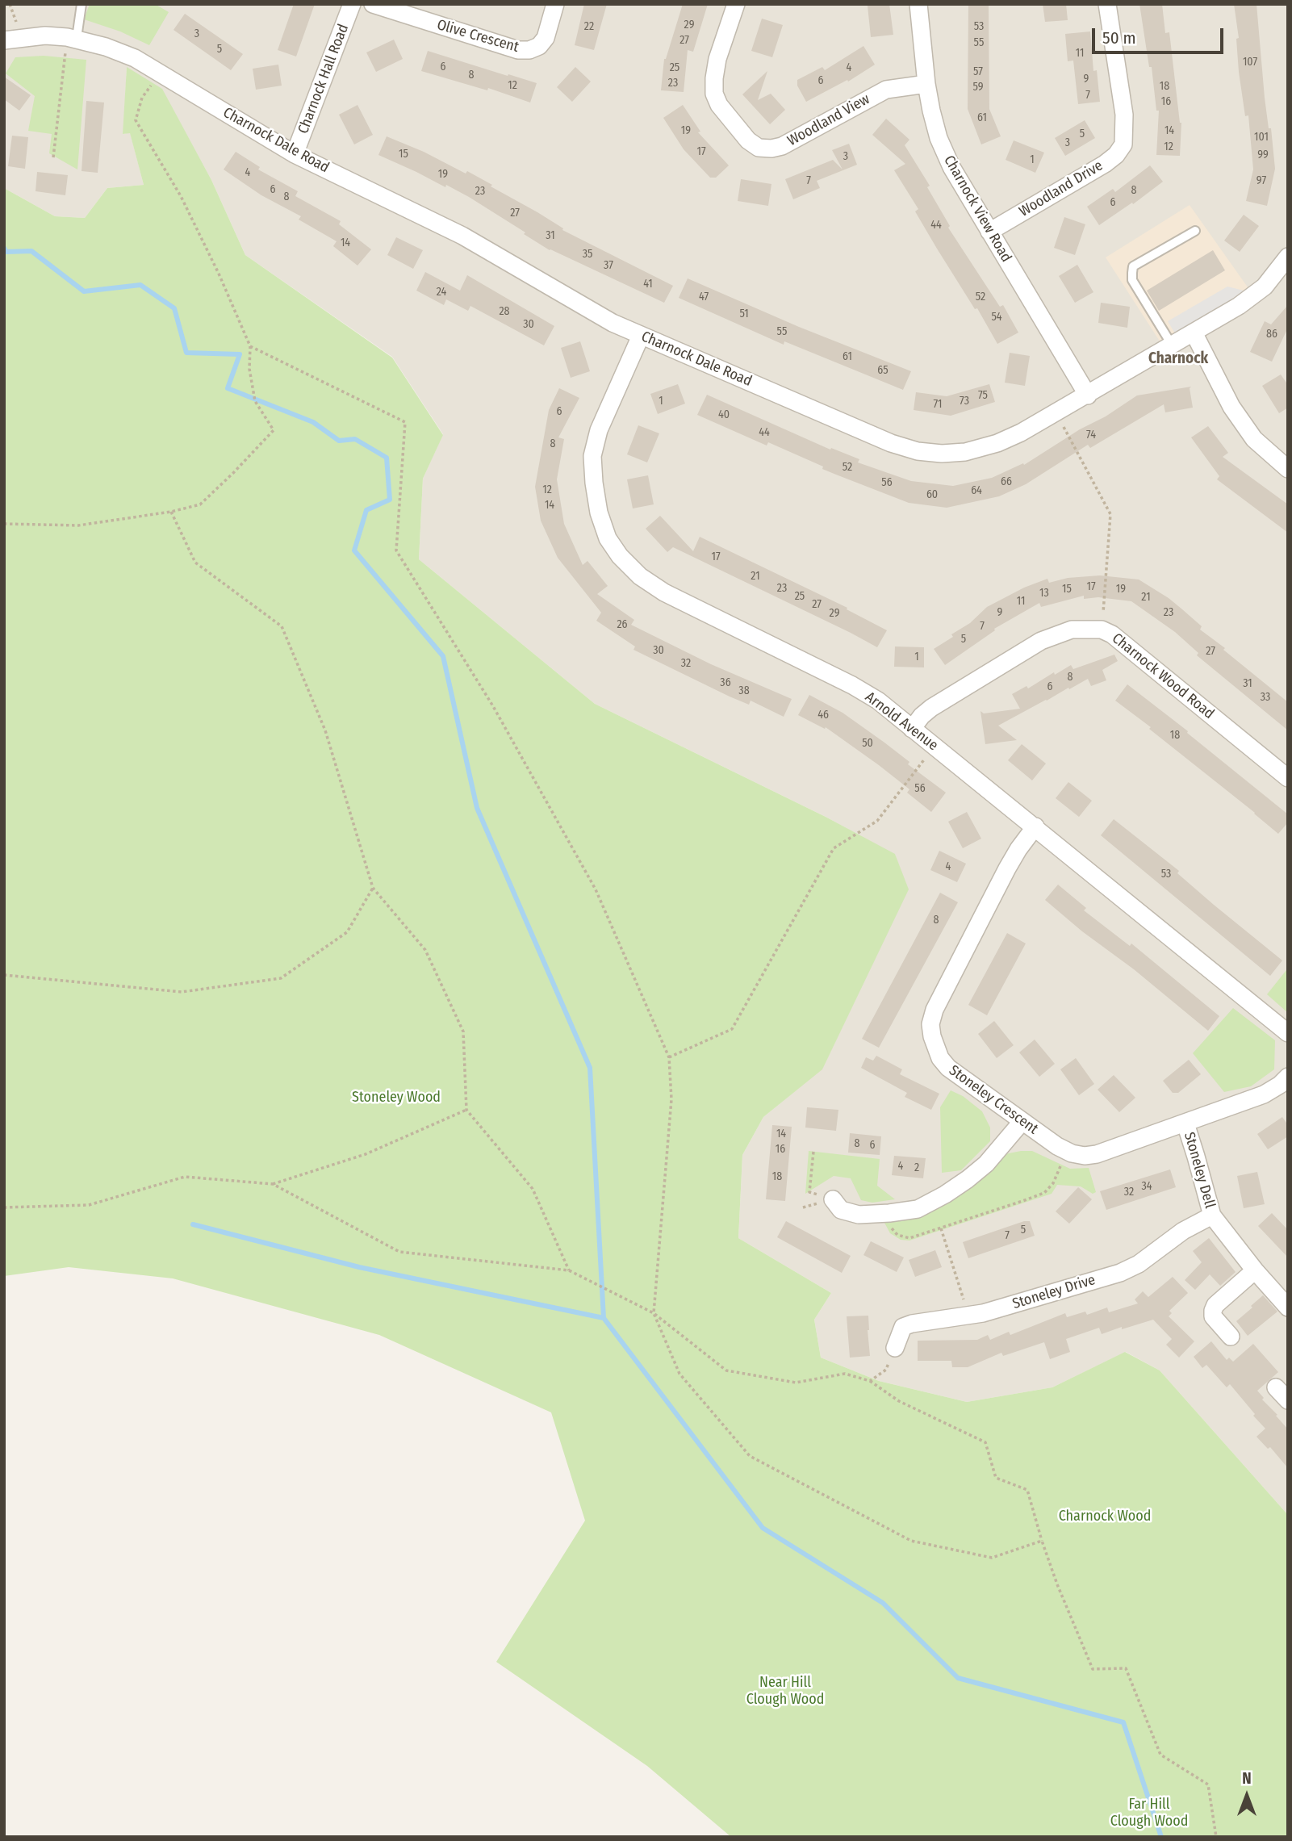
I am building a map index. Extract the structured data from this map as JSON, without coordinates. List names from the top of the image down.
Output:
{
  "streets": {
    "street": [
      "Olive Crescent",
      "Charnock Hall Road",
      "Woodland View",
      "Charnock Dale Road",
      "Woodland Drive",
      "Charnock View Road",
      "Charnock Wood Road",
      "Arnold Avenue",
      "Stoneley Crescent",
      "Stoneley Dell",
      "Stoneley Drive"
    ]
  },
  "crossings": [
    ["Charnock Hall Road", "Charnock Dale Road"],
    ["Woodland View", "Charnock View Road"],
    ["Charnock Dale Road", "Charnock View Road"],
    ["Charnock Dale Road", "Arnold Avenue"],
    ["Woodland Drive", "Charnock View Road"],
    ["Charnock Wood Road", "Arnold Avenue"],
    ["Arnold Avenue", "Stoneley Crescent"],
    ["Stoneley Crescent", "Stoneley Dell"],
    ["Stoneley Dell", "Stoneley Drive"]
  ],
  "districts": ["Charnock"],
  "parks": [
    "Stoneley Wood",
    "Charnock Wood",
    "Near Hill Clough Wood",
    "Far Hill Clough Wood"
  ],
  "house_numbers": [
    "29",
    "22",
    "53",
    "3",
    "27",
    "55",
    "5",
    "11",
    "107",
    "6",
    "25",
    "4",
    "57",
    "8",
    "9",
    "6",
    "23",
    "12",
    "18",
    "59",
    "7",
    "16",
    "61",
    "19",
    "14",
    "5",
    "101",
    "3",
    "12",
    "17",
    "15",
    "99",
    "3",
    "1",
    "4",
    "19",
    "7",
    "97",
    "6",
    "8",
    "23",
    "8",
    "6",
    "27",
    "44",
    "31",
    "14",
    "35",
    "37",
    "41",
    "24",
    "47",
    "52",
    "28",
    "51",
    "54",
    "30",
    "55",
    "86",
    "61",
    "65",
    "75",
    "1",
    "73",
    "71",
    "6",
    "40",
    "44",
    "74",
    "8",
    "52",
    "66",
    "56",
    "12",
    "64",
    "60",
    "14",
    "17",
    "21",
    "17",
    "23",
    "15",
    "19",
    "13",
    "25",
    "21",
    "11",
    "27",
    "9",
    "23",
    "29",
    "26",
    "7",
    "5",
    "30",
    "27",
    "1",
    "32",
    "8",
    "36",
    "31",
    "6",
    "38",
    "33",
    "46",
    "18",
    "50",
    "56",
    "4",
    "53",
    "8",
    "14",
    "8",
    "6",
    "16",
    "4",
    "2",
    "18",
    "34",
    "32",
    "5",
    "7"
  ],
  "scale_bar": "50 m",
  "north": "top"
}
